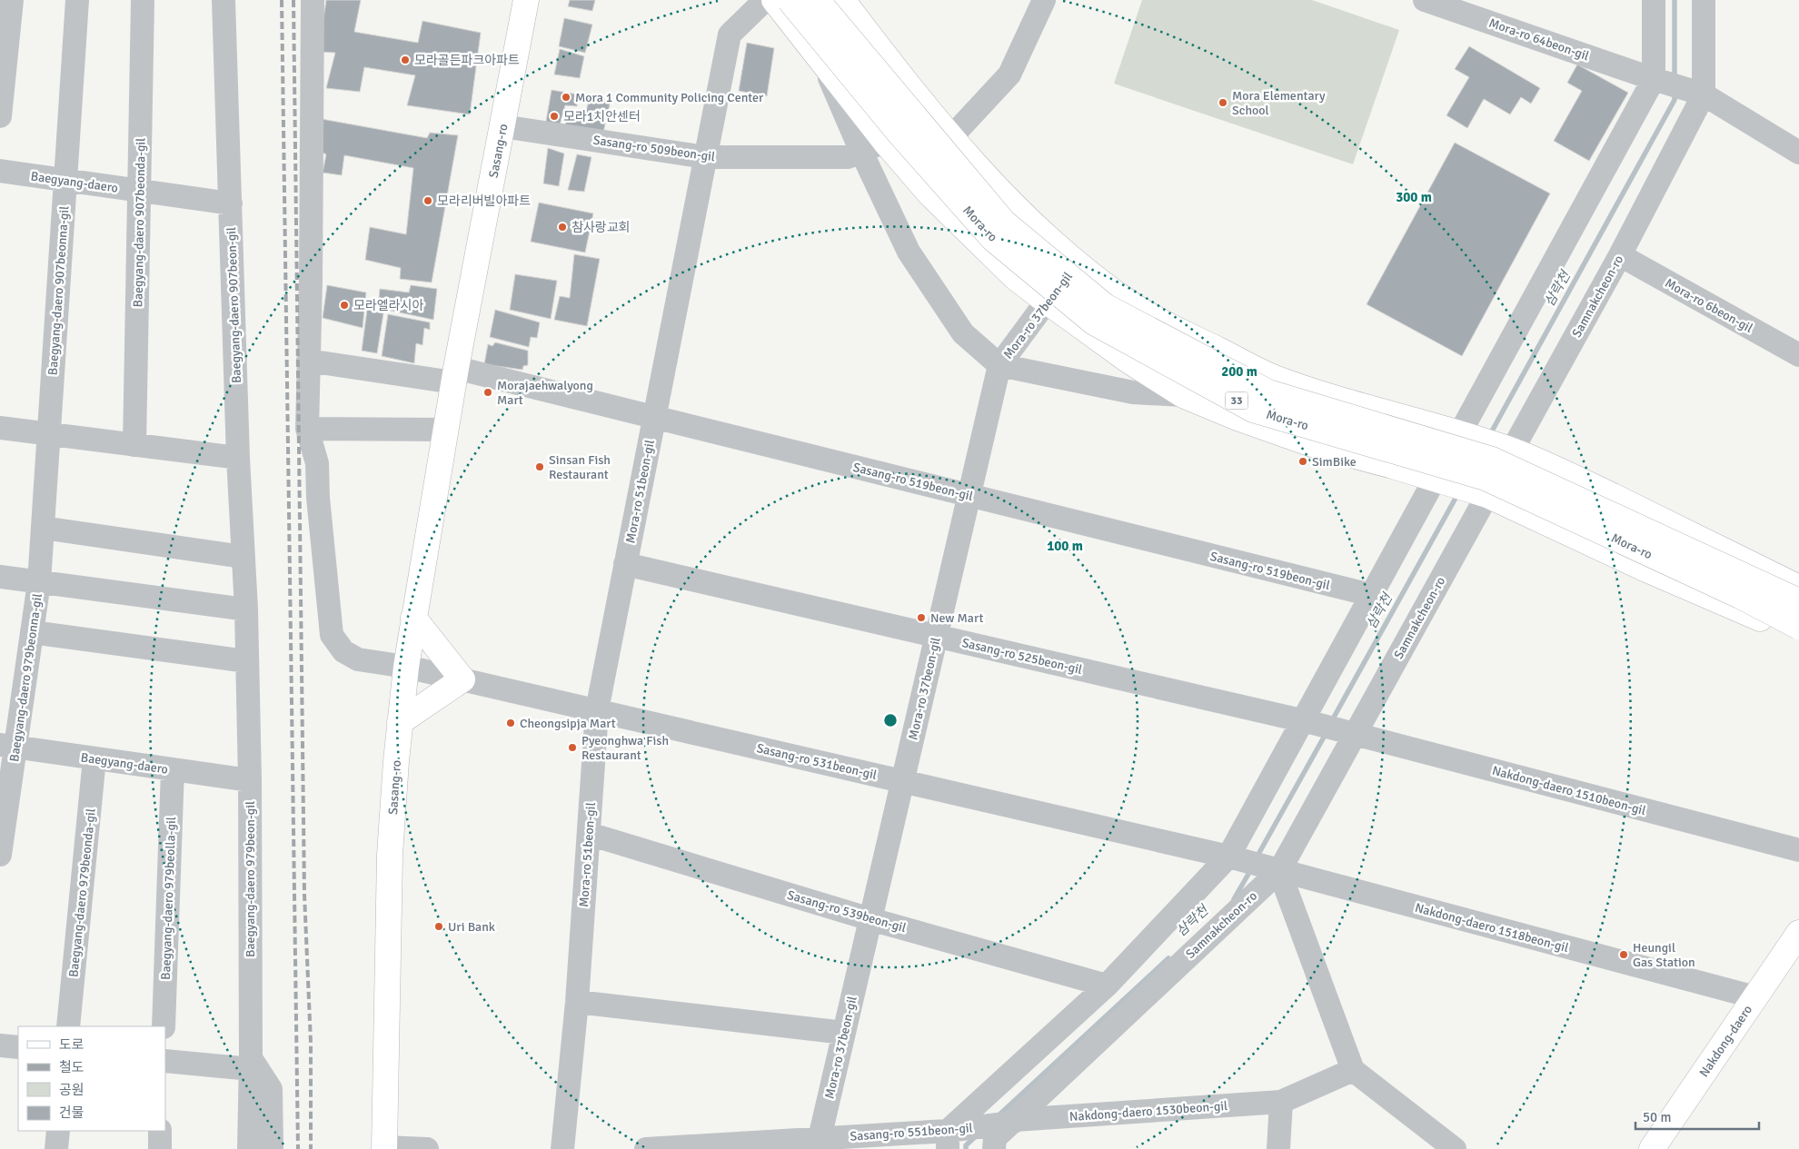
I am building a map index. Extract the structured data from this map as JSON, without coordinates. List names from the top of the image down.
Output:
{
  "streets": {
    "main road": [
      "Sasang-ro",
      "Mora-ro",
      "33",
      "Nakdong-daero"
    ],
    "street": [
      "Mora-ro 64beon-gil",
      "Sasang-ro 509beon-gil",
      "Baegyang-daero",
      "Baegyang-daero 907beonda-gil",
      "Baegyang-daero 907beonna-gil",
      "Samnakcheon-ro",
      "Baegyang-daero 907beon-gil",
      "Mora-ro 6beon-gil",
      "Mora-ro 37beon-gil",
      "Sasang-ro 519beon-gil",
      "Mora-ro 51beon-gil",
      "Sasang-ro 525beon-gil",
      "Baegyang-daero 979beonna-gil",
      "Sasang-ro 531beon-gil",
      "Nakdong-daero 1510beon-gil",
      "Baegyang-daero 979beon-gil",
      "Baegyang-daero 979beonda-gil",
      "Baegyang-daero 979beolla-gil",
      "Sasang-ro 539beon-gil",
      "Nakdong-daero 1518beon-gil",
      "Nakdong-daero 1530beon-gil",
      "Sasang-ro 551beon-gil"
    ]
  },
  "crossings": [
    ["Mora-ro 64beon-gil", "Samnakcheon-ro"],
    ["Sasang-ro 509beon-gil", "Sasang-ro"],
    ["Sasang-ro 509beon-gil", "Mora-ro"],
    ["Sasang-ro 509beon-gil", "Mora-ro 51beon-gil"],
    ["Sasang-ro", "Sasang-ro 519beon-gil"],
    ["Sasang-ro", "Sasang-ro 531beon-gil"],
    ["Baegyang-daero", "Baegyang-daero 907beonda-gil"],
    ["Baegyang-daero", "Baegyang-daero 907beonna-gil"],
    ["Baegyang-daero", "Baegyang-daero 907beon-gil"],
    ["Baegyang-daero", "Baegyang-daero 979beonna-gil"],
    ["Baegyang-daero", "Baegyang-daero 979beon-gil"],
    ["Baegyang-daero", "Baegyang-daero 979beonda-gil"],
    ["Baegyang-daero", "Baegyang-daero 979beolla-gil"],
    ["Mora-ro", "Samnakcheon-ro"],
    ["Mora-ro", "Mora-ro 37beon-gil"],
    ["Baegyang-daero 907beonna-gil", "Baegyang-daero 979beonna-gil"],
    ["Samnakcheon-ro", "Mora-ro 6beon-gil"],
    ["Samnakcheon-ro", "Sasang-ro 519beon-gil"],
    ["Samnakcheon-ro", "Sasang-ro 525beon-gil"],
    ["Samnakcheon-ro", "Sasang-ro 531beon-gil"],
    ["Samnakcheon-ro", "Nakdong-daero 1510beon-gil"],
    ["Samnakcheon-ro", "Sasang-ro 539beon-gil"],
    ["Samnakcheon-ro", "Nakdong-daero 1518beon-gil"],
    ["Samnakcheon-ro", "Nakdong-daero 1530beon-gil"],
    ["Samnakcheon-ro", "Sasang-ro 551beon-gil"],
    ["Baegyang-daero 907beon-gil", "Baegyang-daero 979beon-gil"],
    ["Mora-ro 37beon-gil", "Sasang-ro 519beon-gil"],
    ["Mora-ro 37beon-gil", "Sasang-ro 525beon-gil"],
    ["Mora-ro 37beon-gil", "Sasang-ro 531beon-gil"],
    ["Mora-ro 37beon-gil", "Sasang-ro 539beon-gil"],
    ["Mora-ro 37beon-gil", "Sasang-ro 551beon-gil"],
    ["Sasang-ro 519beon-gil", "Mora-ro 51beon-gil"],
    ["Mora-ro 51beon-gil", "Sasang-ro 525beon-gil"],
    ["Mora-ro 51beon-gil", "Sasang-ro 531beon-gil"],
    ["Mora-ro 51beon-gil", "Sasang-ro 539beon-gil"],
    ["Sasang-ro 525beon-gil", "Nakdong-daero 1510beon-gil"],
    ["Sasang-ro 531beon-gil", "Nakdong-daero 1518beon-gil"],
    ["Nakdong-daero 1518beon-gil", "Nakdong-daero"],
    ["Nakdong-daero 1530beon-gil", "Sasang-ro 551beon-gil"]
  ],
  "water": ["삼락천"],
  "places": [
    "모라골든파크아파트",
    "Mora 1 Community Policing Center",
    "Mora Elementary School",
    "모라1치안센터",
    "모라리버빌아파트",
    "참사랑교회",
    "모라엘라시아",
    "Morajaehwalyong Mart",
    "SimBike",
    "Sinsan Fish Restaurant",
    "New Mart",
    "Cheongsipja Mart",
    "Pyeonghwa Fish Restaurant",
    "Uri Bank",
    "Heungil Gas Station"
  ],
  "legend": [
    "도로",
    "철도",
    "공원",
    "건물"
  ],
  "scale_bar": "50 m",
  "rings": ["300 m", "200 m", "100 m"]
}
